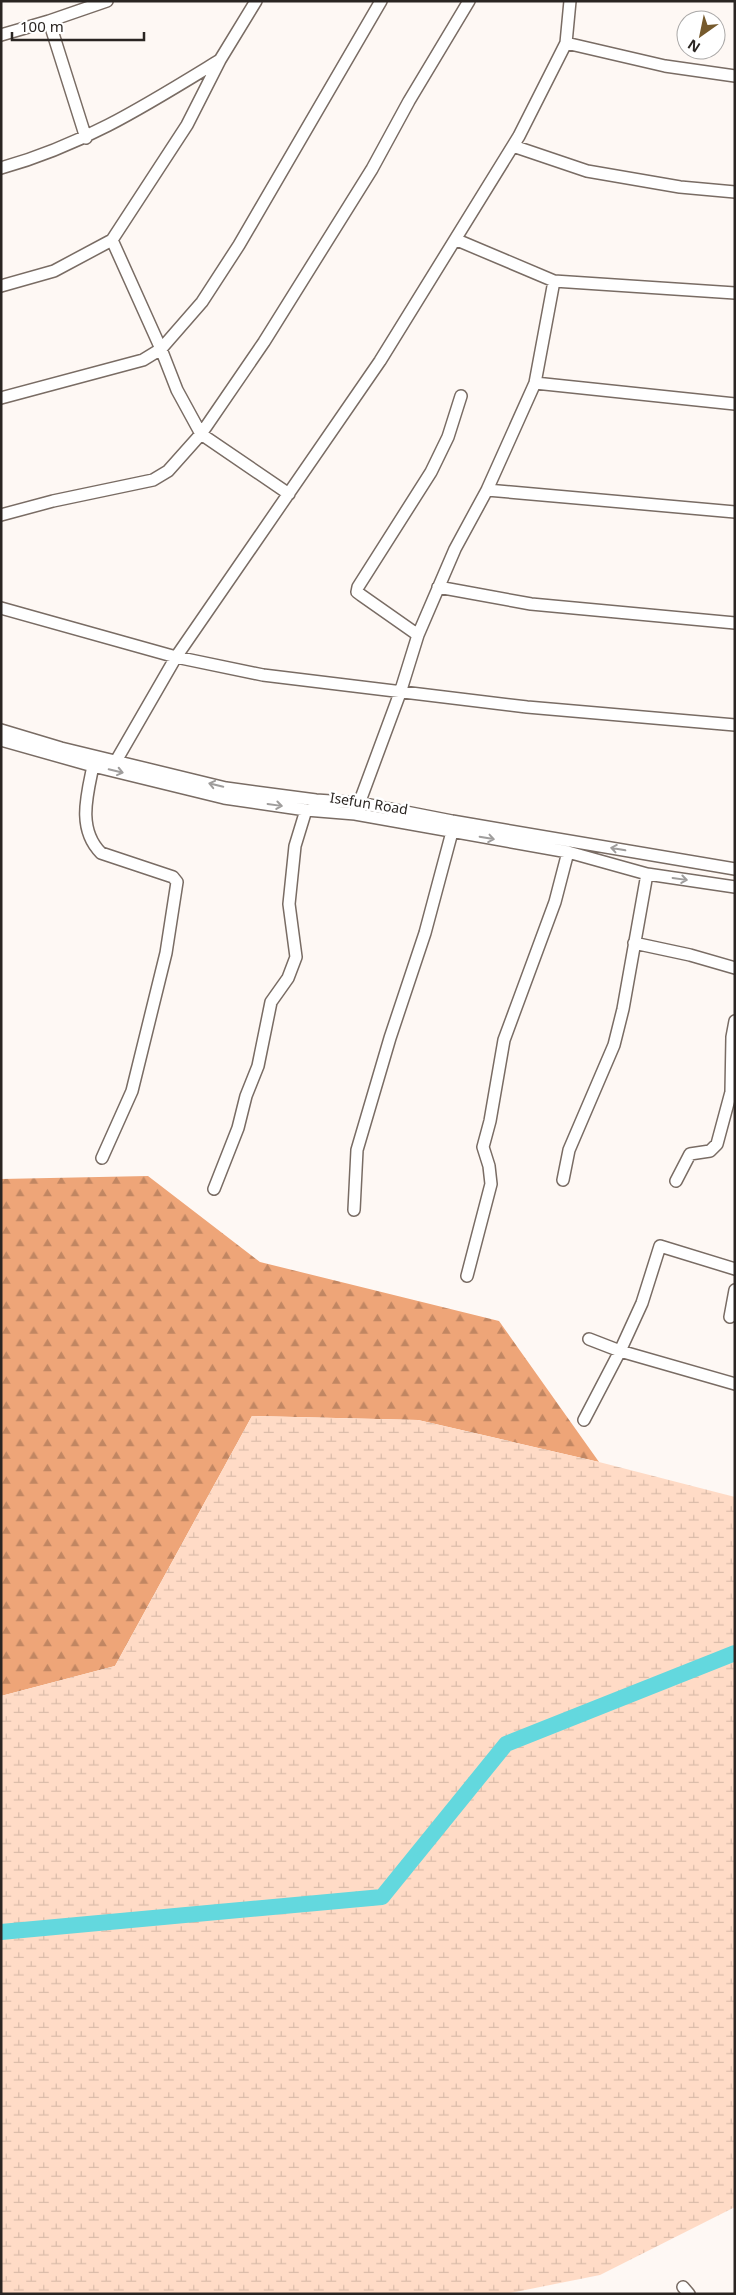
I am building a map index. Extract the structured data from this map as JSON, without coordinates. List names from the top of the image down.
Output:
{
  "streets": {
    "street": ["Isefun Road"]
  },
  "scale_bar": "100 m",
  "north": "bottom left"
}
